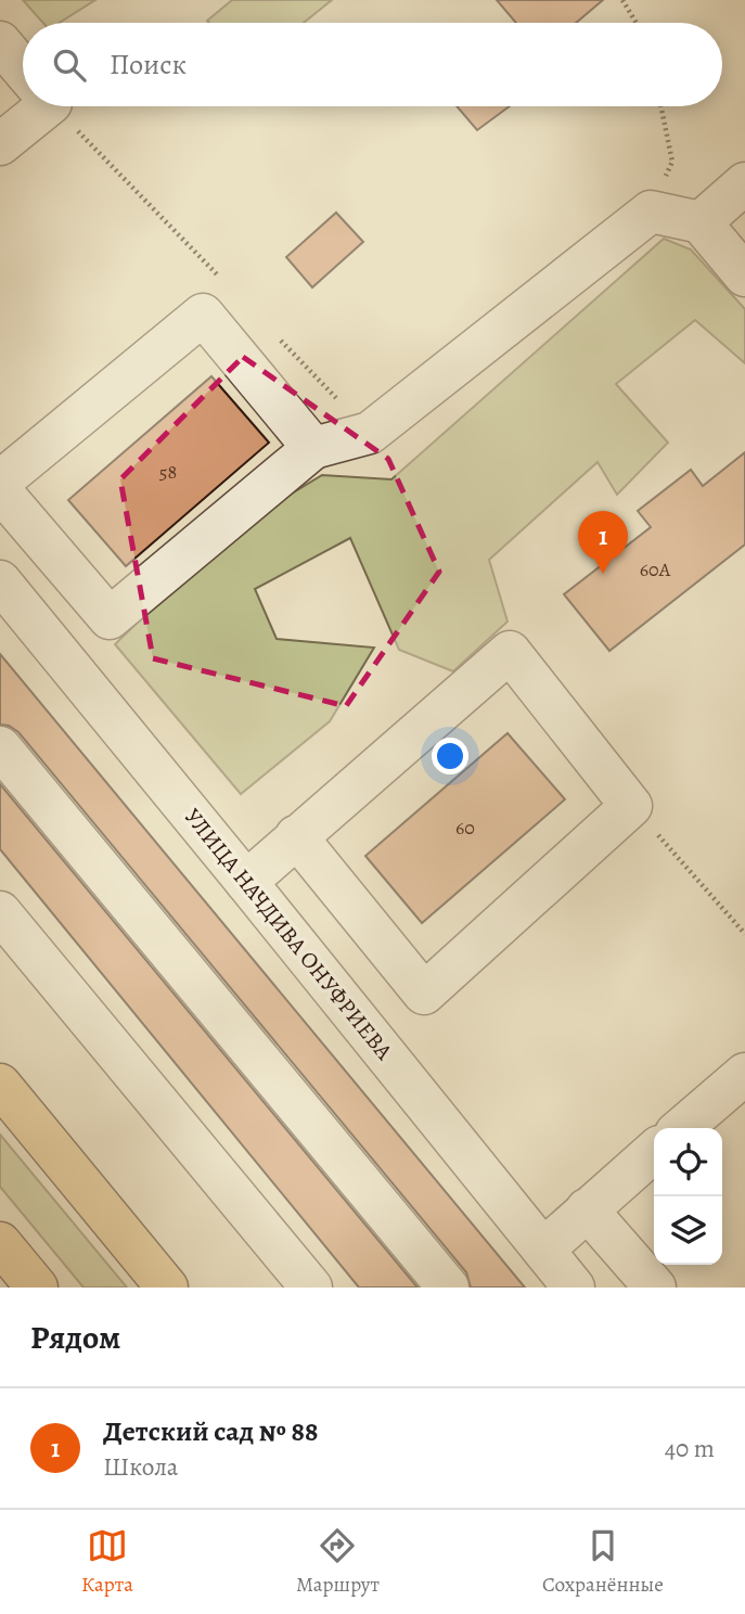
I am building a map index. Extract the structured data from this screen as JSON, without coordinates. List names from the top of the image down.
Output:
{
  "streets": {
    "street": ["УЛИЦА НАЧДИВА ОНУФРИЕВА"]
  },
  "house_numbers": ["58", "60А", "60"],
  "page": {
    "search": "Поиск",
    "pins": "1",
    "heading": "Рядом",
    "list": [
      {
        "mark": "1",
        "name": "Детский сад № 88",
        "note": "Школа",
        "value": "40 m"
      }
    ],
    "nav": ["Карта", "Маршрут", "Сохранённые"]
  }
}
